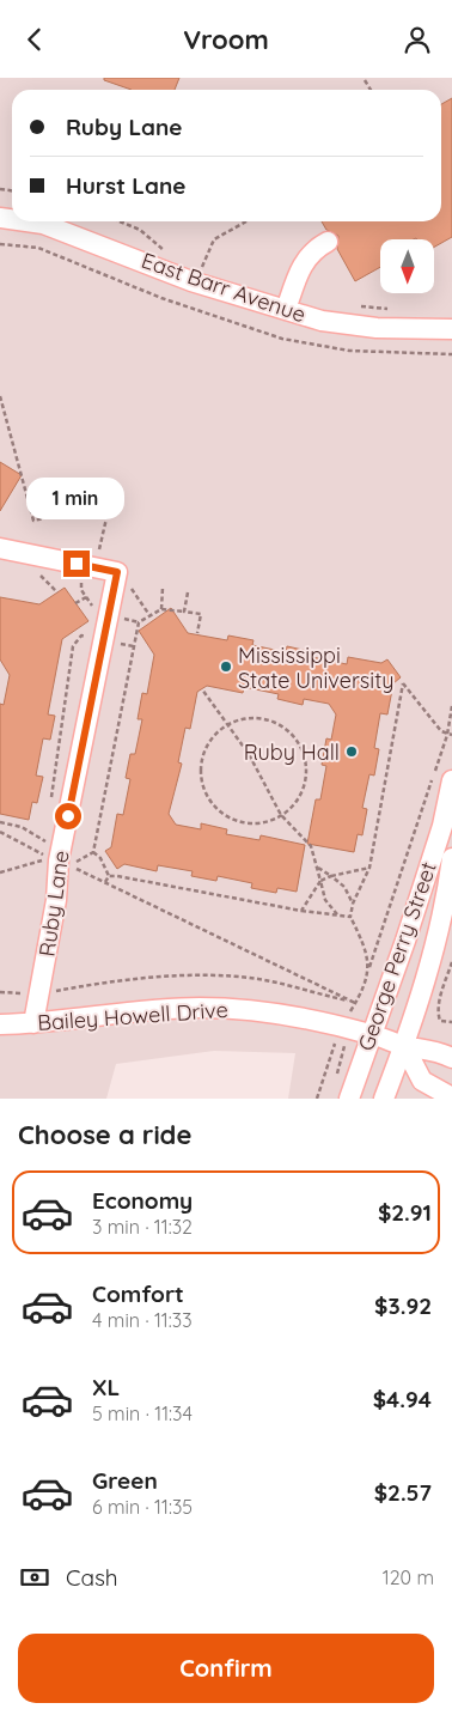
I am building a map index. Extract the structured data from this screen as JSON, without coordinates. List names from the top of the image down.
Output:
{
  "streets": {
    "street": [
      "East Barr Avenue",
      "Ruby Lane",
      "George Perry Street",
      "Bailey Howell Drive"
    ]
  },
  "crossings": [
    ["Ruby Lane", "Bailey Howell Drive"],
    ["George Perry Street", "Bailey Howell Drive"]
  ],
  "places": ["Mississippi State University", "Ruby Hall"],
  "north": "bottom",
  "page": {
    "header": "Vroom",
    "banner": ["Ruby Lane", "Hurst Lane"],
    "bubble": "1 min",
    "heading": "Choose a ride",
    "list": [
      {
        "name": "Economy",
        "note": "3 min · 11:32",
        "value": "$2.91"
      },
      {
        "name": "Comfort",
        "note": "4 min · 11:33",
        "value": "$3.92"
      },
      {
        "name": "XL",
        "note": "5 min · 11:34",
        "value": "$4.94"
      },
      {
        "name": "Green",
        "note": "6 min · 11:35",
        "value": "$2.57"
      }
    ],
    "pay": ["Cash", "120 m"],
    "buttons": "Confirm"
  }
}
